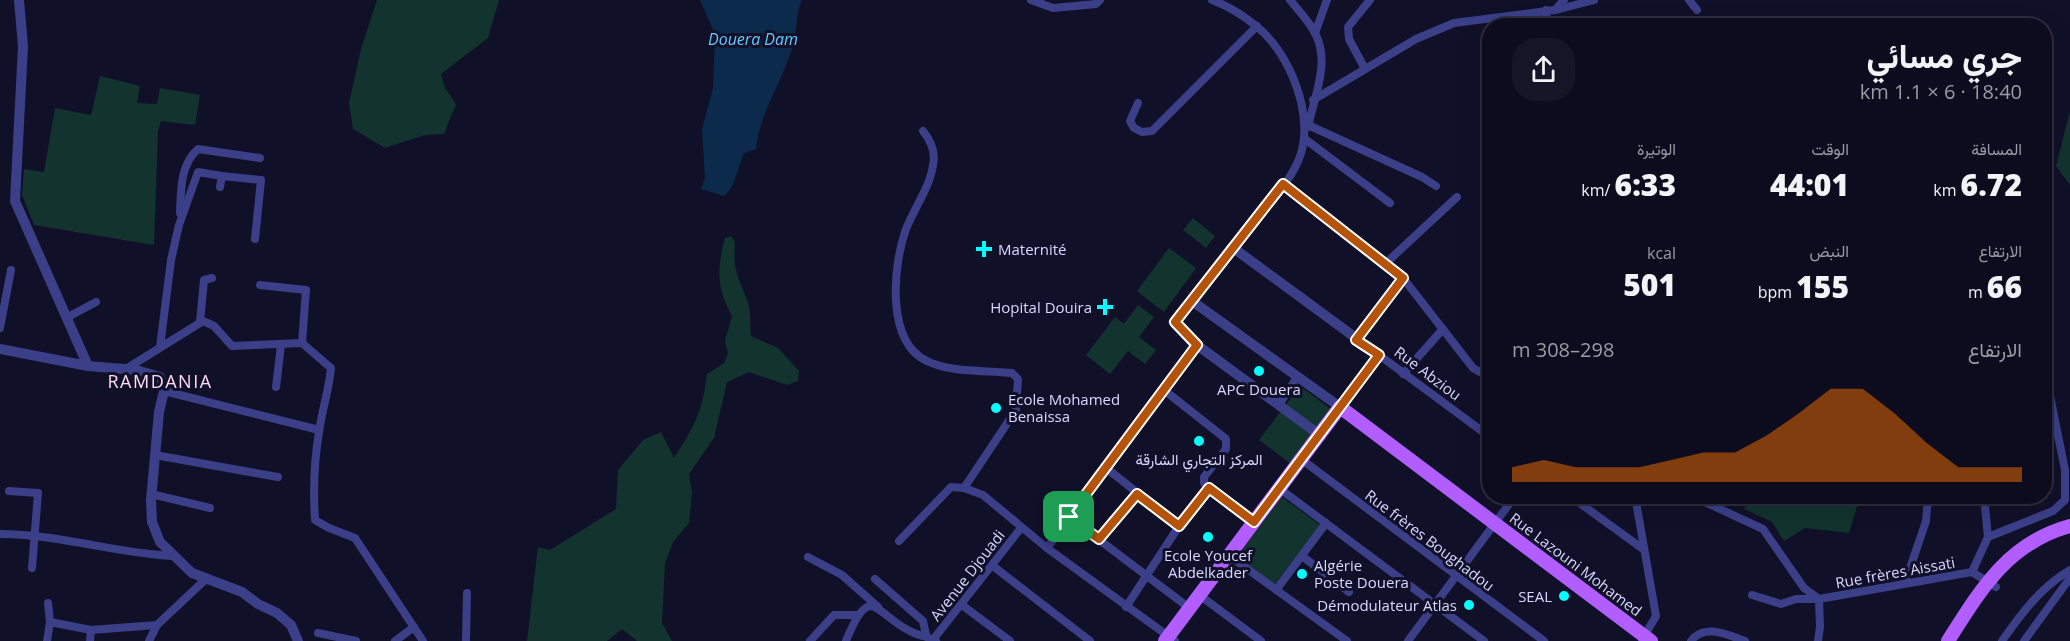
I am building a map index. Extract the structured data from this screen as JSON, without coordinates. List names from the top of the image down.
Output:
{
  "streets": {
    "main road": ["Rue Lazouni Mohamed"],
    "street": [
      "Rue Abziou",
      "Rue frères Boughadou",
      "Rue frères Aissati",
      "Avenue Djouadi"
    ]
  },
  "districts": ["RAMDANIA"],
  "water": ["Douera Dam"],
  "places": {
    "health": ["Maternité", "Hopital Douira"],
    "other": [
      "APC Douera",
      "Ecole Mohamed Benaissa",
      "المركز التجاري الشارقة",
      "Ecole Youcef Abdelkader",
      "Algérie Poste Douera",
      "SEAL",
      "Démodulateur Atlas"
    ]
  },
  "page": {
    "heading": ["جري مسائي", "18:40 · 6 × 1.1 km"],
    "stats": [
      ["المسافة", "6.72 km"],
      ["الوقت", "44:01"],
      ["الوتيرة", "6:33 /km"],
      ["الارتفاع", "66 m"],
      ["النبض", "155 bpm"],
      ["kcal", "501"]
    ],
    "chart": ["الارتفاع", "298–308 m"]
  }
}
